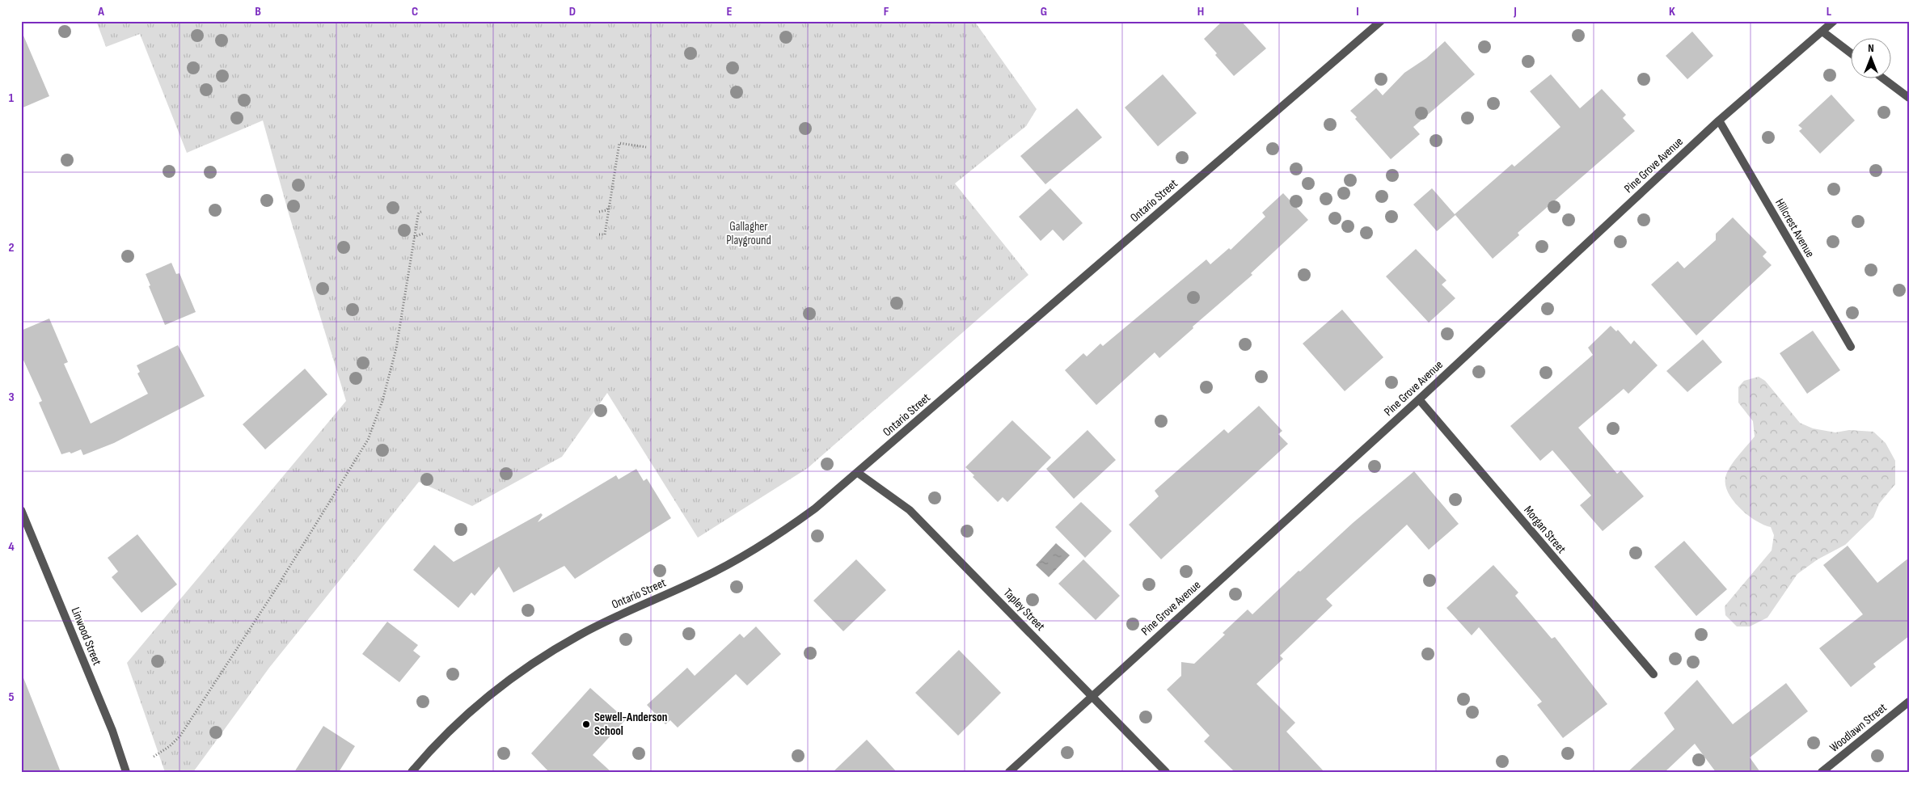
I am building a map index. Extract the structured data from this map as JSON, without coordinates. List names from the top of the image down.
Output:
{
  "streets": {
    "street": [
      "Pine Grove Avenue",
      "Ontario Street",
      "Hillcrest Avenue",
      "Morgan Street",
      "Tapley Street",
      "Linwood Street",
      "Woodlawn Street"
    ]
  },
  "crossings": [
    ["Pine Grove Avenue", "Hillcrest Avenue"],
    ["Pine Grove Avenue", "Morgan Street"],
    ["Pine Grove Avenue", "Tapley Street"],
    ["Ontario Street", "Tapley Street"]
  ],
  "parks": ["Gallagher Playground"],
  "places": ["Sewell-Anderson School"],
  "north": "top",
  "grid": {
    "columns": [
      "A",
      "B",
      "C",
      "D",
      "E",
      "F",
      "G",
      "H",
      "I",
      "J",
      "K",
      "L"
    ],
    "rows": [
      "1",
      "2",
      "3",
      "4",
      "5"
    ]
  }
}
